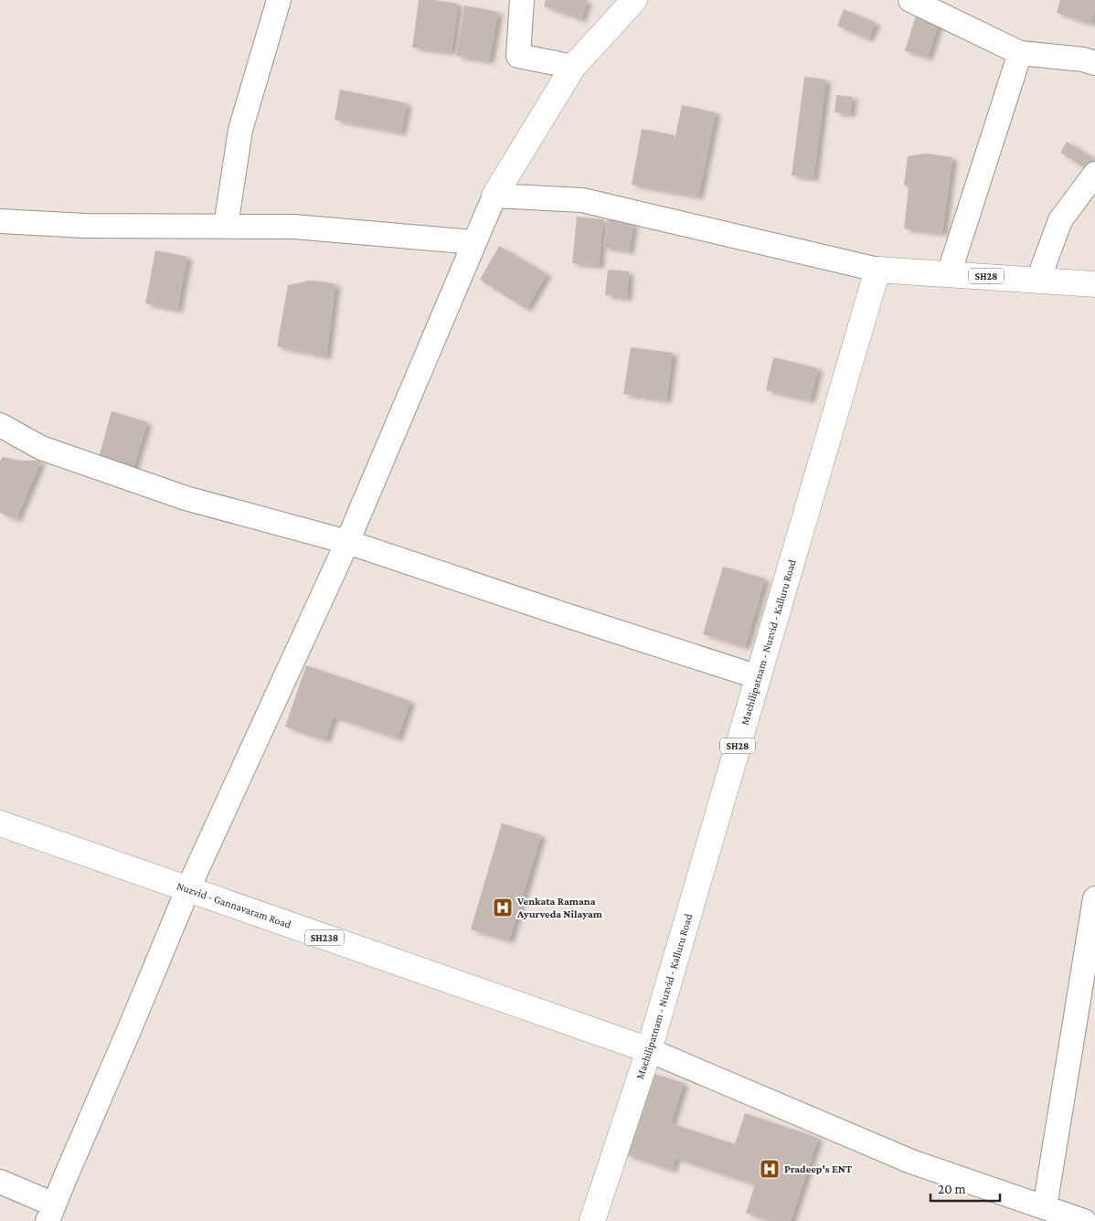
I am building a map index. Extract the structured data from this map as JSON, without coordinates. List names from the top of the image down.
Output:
{
  "streets": {
    "main road": [
      "SH28",
      "Machilipatnam - Nuzvid - Kalluru Road",
      "Nuzvid - Gannavaram Road",
      "SH238"
    ]
  },
  "crossings": [
    ["SH28", "Machilipatnam - Nuzvid - Kalluru Road"],
    ["Machilipatnam - Nuzvid - Kalluru Road", "Nuzvid - Gannavaram Road"]
  ],
  "places": {
    "hospital": ["Venkata Ramana Ayurveda Nilayam", "Pradeep's ENT"]
  },
  "scale_bar": "20 m"
}
